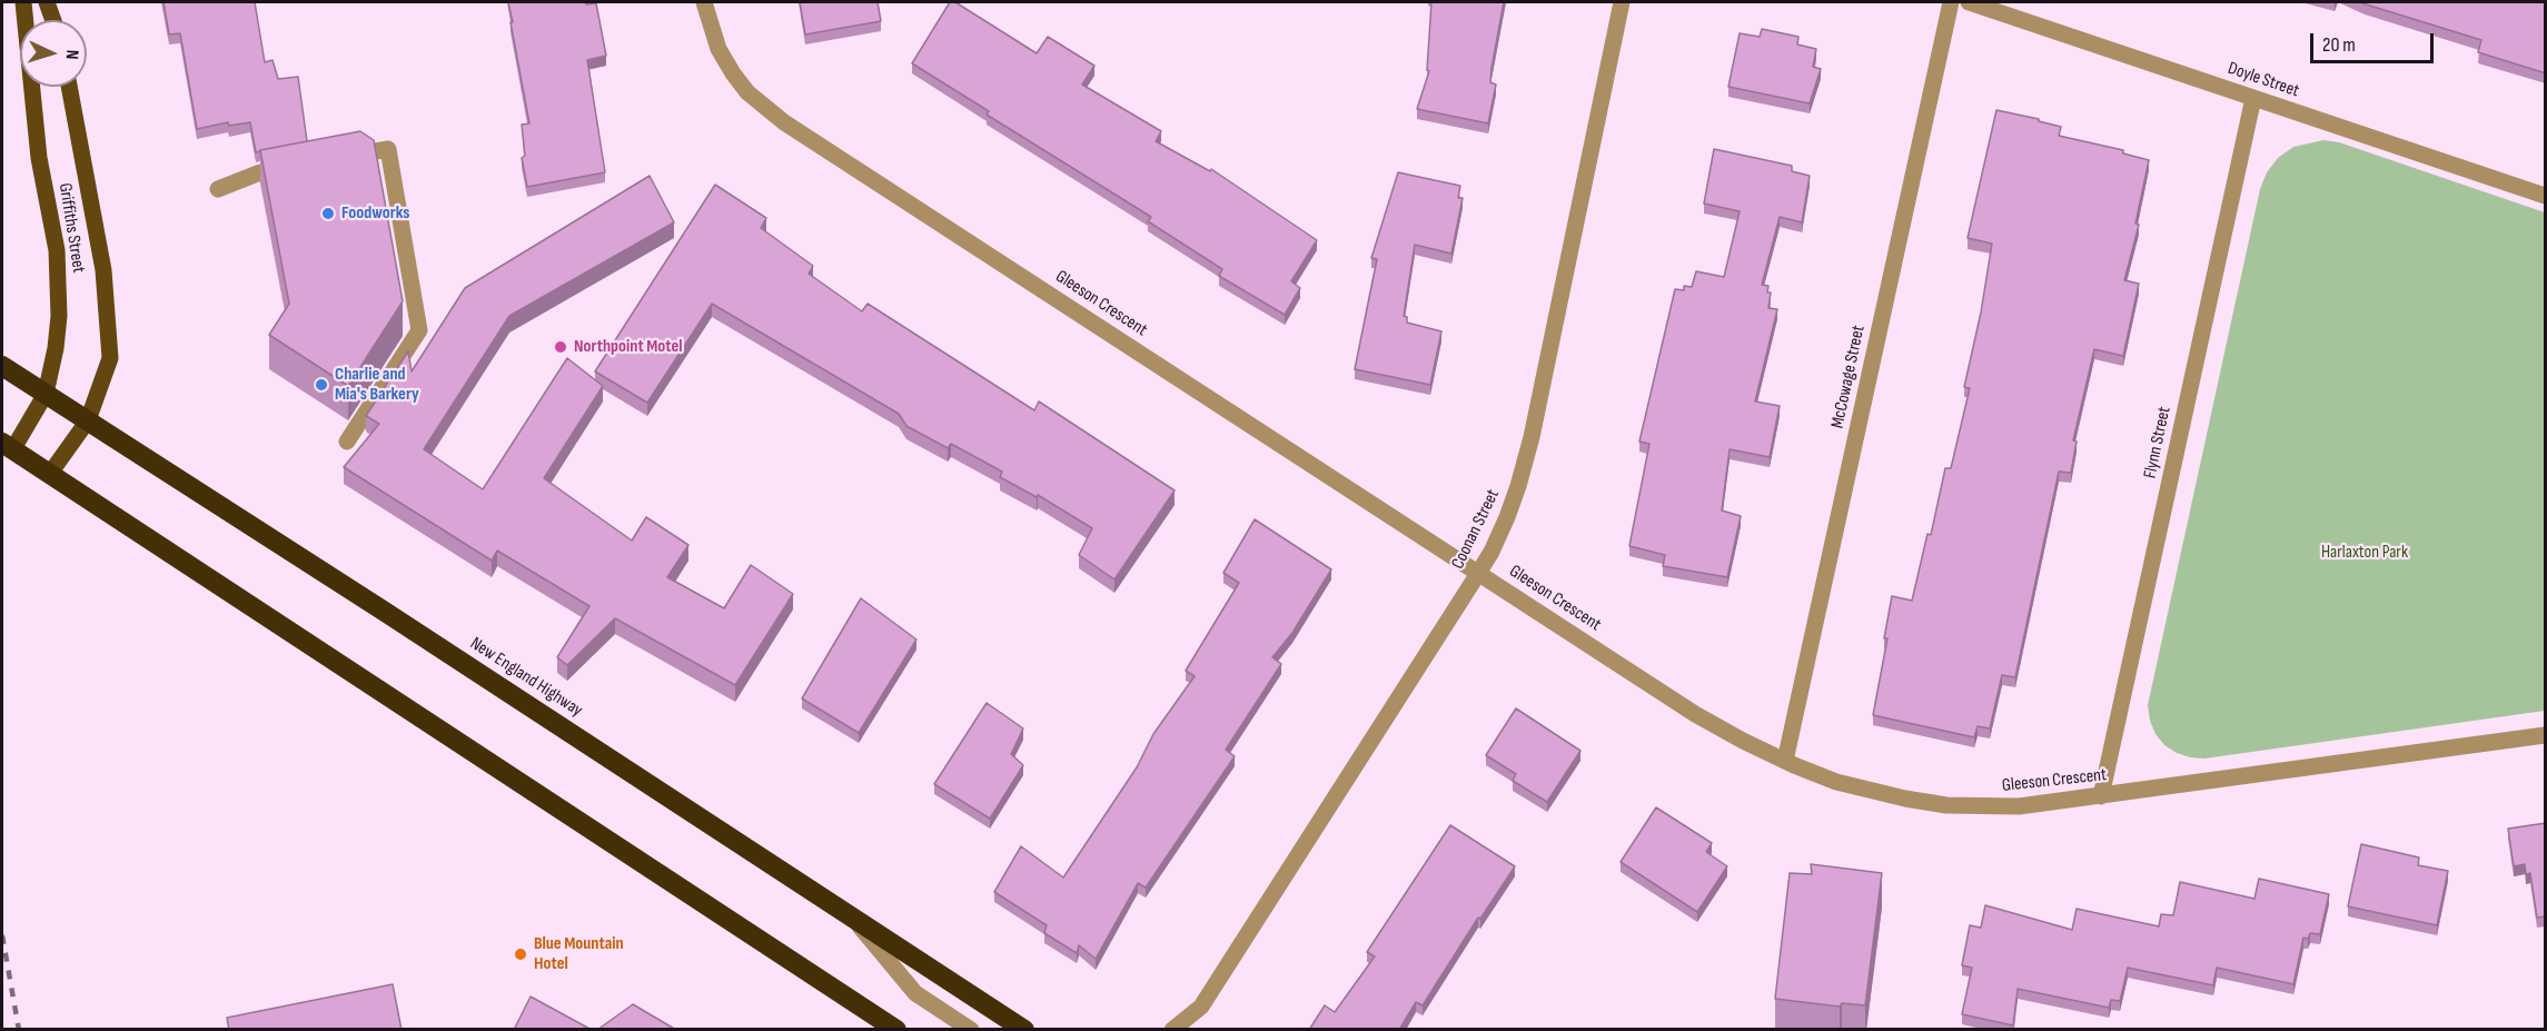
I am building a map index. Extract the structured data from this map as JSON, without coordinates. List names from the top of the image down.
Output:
{
  "streets": {
    "highway": ["New England Highway"],
    "main road": ["Griffiths Street"],
    "street": [
      "Doyle Street",
      "Gleeson Crescent",
      "McCowage Street",
      "Flynn Street",
      "Coonan Street"
    ]
  },
  "crossings": [
    ["Doyle Street", "Flynn Street"],
    ["Griffiths Street", "New England Highway"],
    ["Gleeson Crescent", "McCowage Street"],
    ["Gleeson Crescent", "Flynn Street"],
    ["Gleeson Crescent", "Coonan Street"]
  ],
  "parks": ["Harlaxton Park"],
  "places": [
    "Foodworks",
    "Northpoint Motel",
    "Charlie and Mia's Barkery",
    "Blue Mountain Hotel"
  ],
  "scale_bar": "20 m",
  "north": "right"
}
